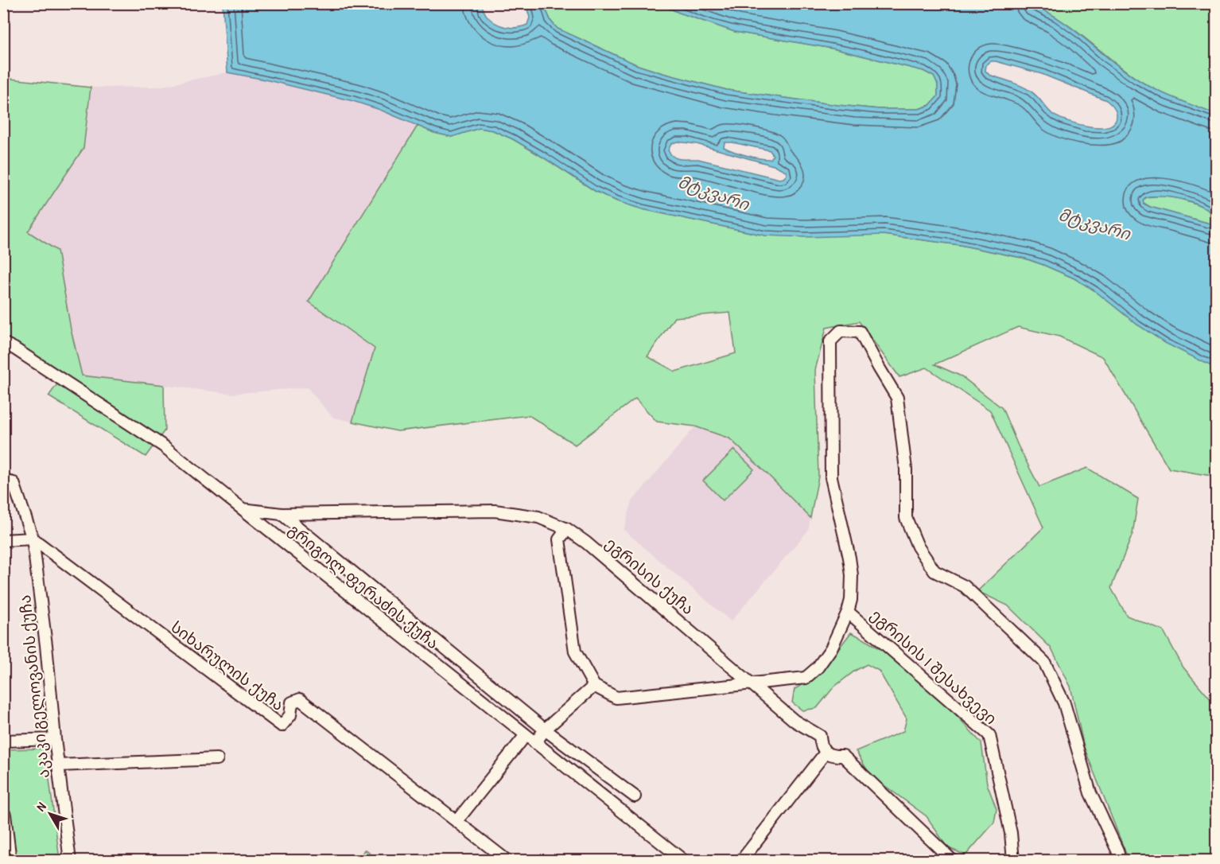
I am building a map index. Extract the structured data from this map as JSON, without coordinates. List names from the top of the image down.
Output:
{
  "streets": {
    "street": [
      "ეგრისის ქუჩა",
      "გრიგოლ ფერაძის ქუჩა",
      "სიხარულის ქუჩა",
      "ეგრისის I შესახვევი",
      "აკაკი გელოვანის ქუჩა"
    ]
  },
  "crossings": [
    ["ეგრისის ქუჩა", "გრიგოლ ფერაძის ქუჩა"],
    ["სიხარულის ქუჩა", "აკაკი გელოვანის ქუჩა"]
  ],
  "water": ["მტკვარი"],
  "north": "top left"
}
